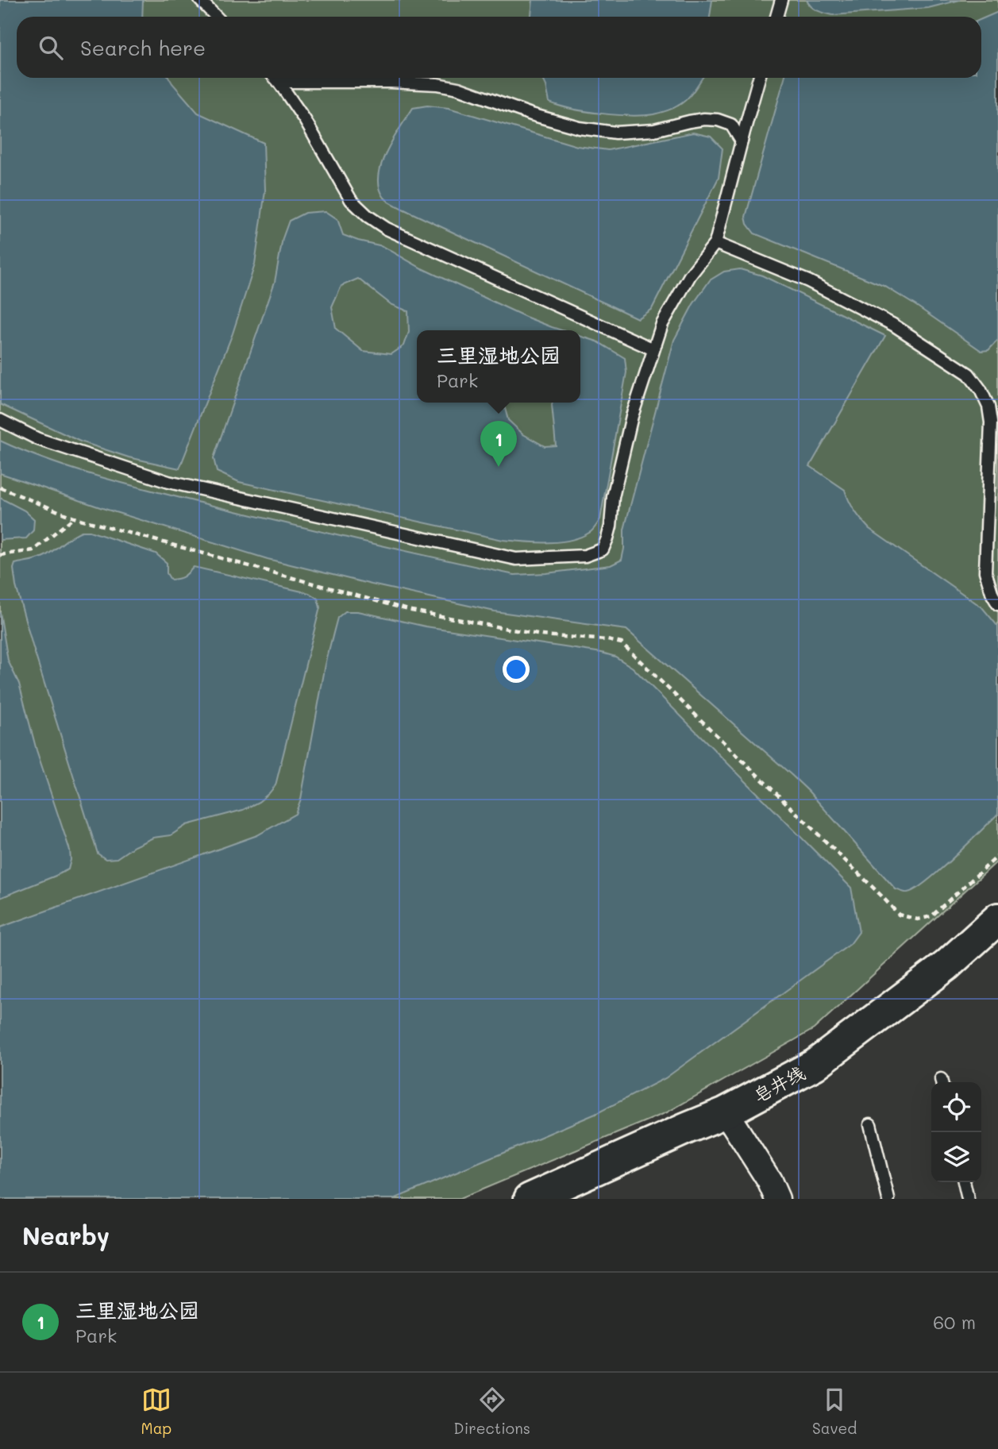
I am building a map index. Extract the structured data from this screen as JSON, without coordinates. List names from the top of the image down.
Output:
{
  "streets": {
    "street": ["皂井线"]
  },
  "page": {
    "search": "Search here",
    "popup": ["三里湿地公园", "Park"],
    "pins": "1",
    "heading": "Nearby",
    "list": [
      {
        "mark": "1",
        "name": "三里湿地公园",
        "note": "Park",
        "value": "60 m"
      }
    ],
    "nav": ["Map", "Directions", "Saved"]
  }
}
